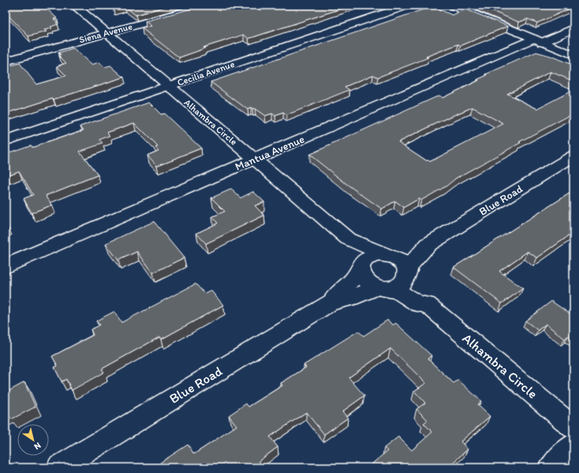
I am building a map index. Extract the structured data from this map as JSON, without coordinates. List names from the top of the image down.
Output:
{
  "streets": {
    "street": [
      "Siena Avenue",
      "Cecilia Avenue",
      "Alhambra Circle",
      "Mantua Avenue",
      "Blue Road"
    ]
  },
  "crossings": [
    ["Siena Avenue", "Alhambra Circle"],
    ["Cecilia Avenue", "Alhambra Circle"],
    ["Alhambra Circle", "Mantua Avenue"],
    ["Alhambra Circle", "Blue Road"]
  ],
  "north": "bottom right"
}
